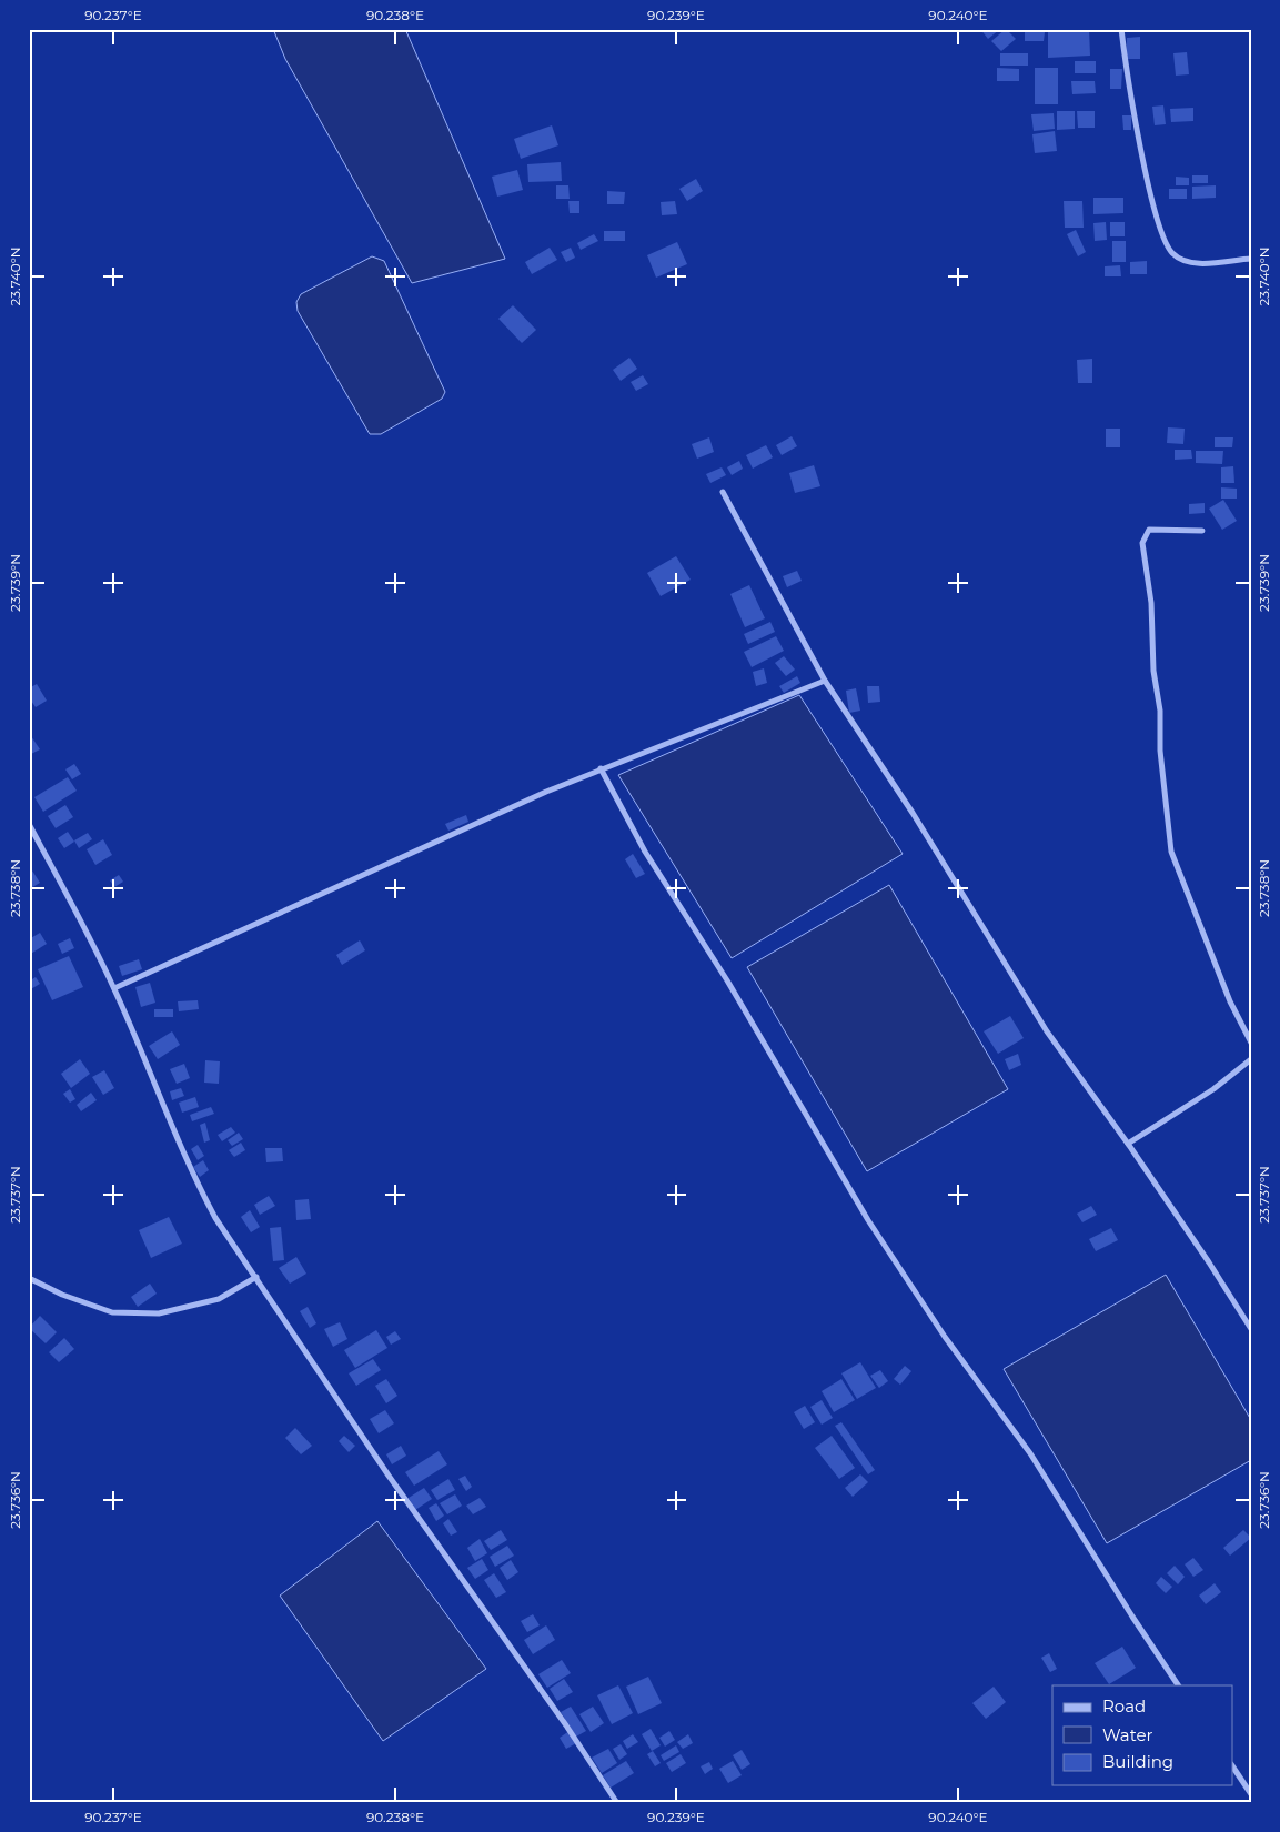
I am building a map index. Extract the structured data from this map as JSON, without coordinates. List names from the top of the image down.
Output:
{
  "legend": ["Road", "Water", "Building"],
  "coordinates": [
    "90.237°E",
    "90.238°E",
    "90.239°E",
    "90.240°E",
    "23.740°N",
    "23.739°N",
    "23.738°N",
    "23.737°N",
    "23.736°N"
  ]
}
